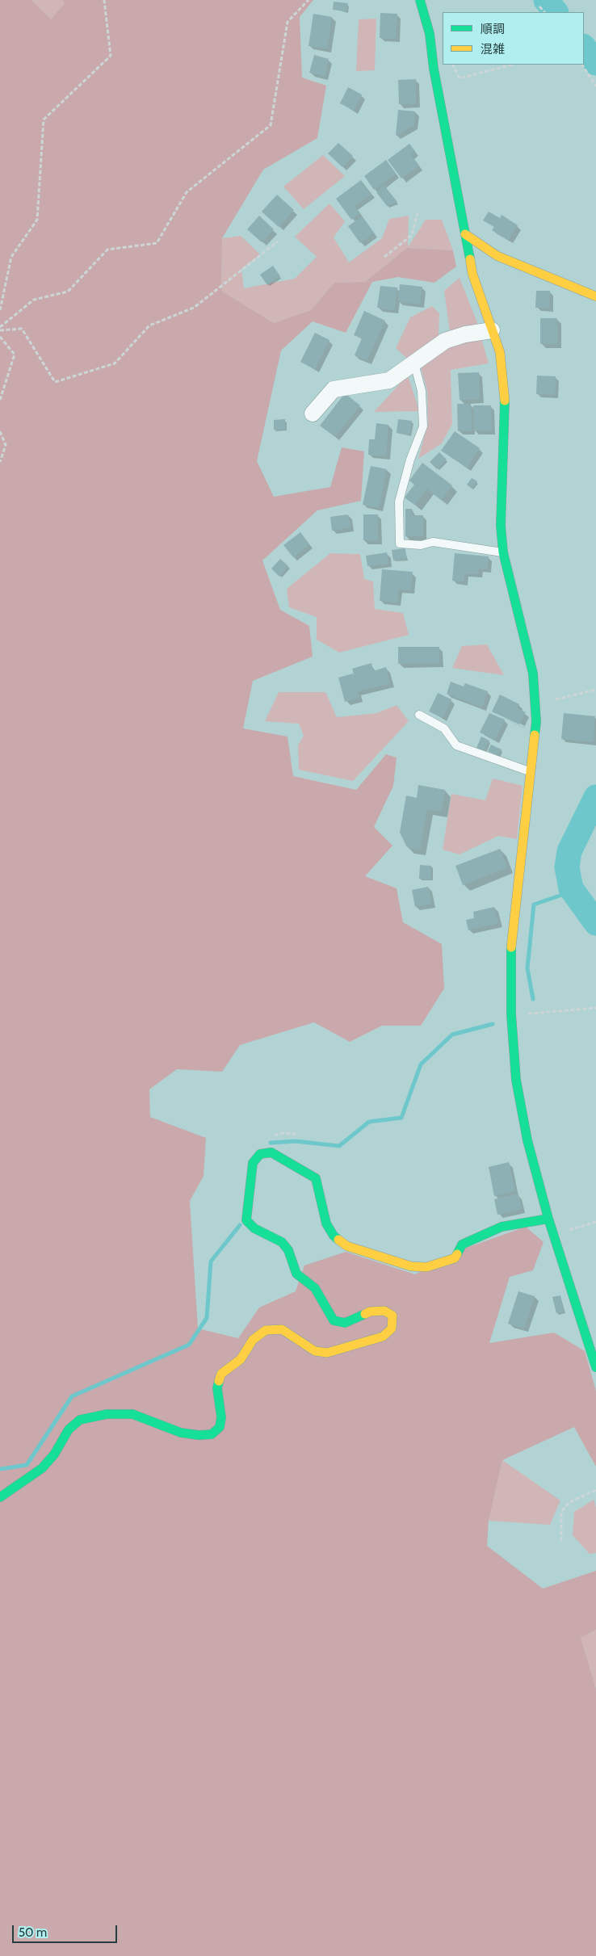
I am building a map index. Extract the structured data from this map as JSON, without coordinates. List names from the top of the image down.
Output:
{
  "legend": ["順調", "混雑"],
  "scale_bar": "50 m"
}
